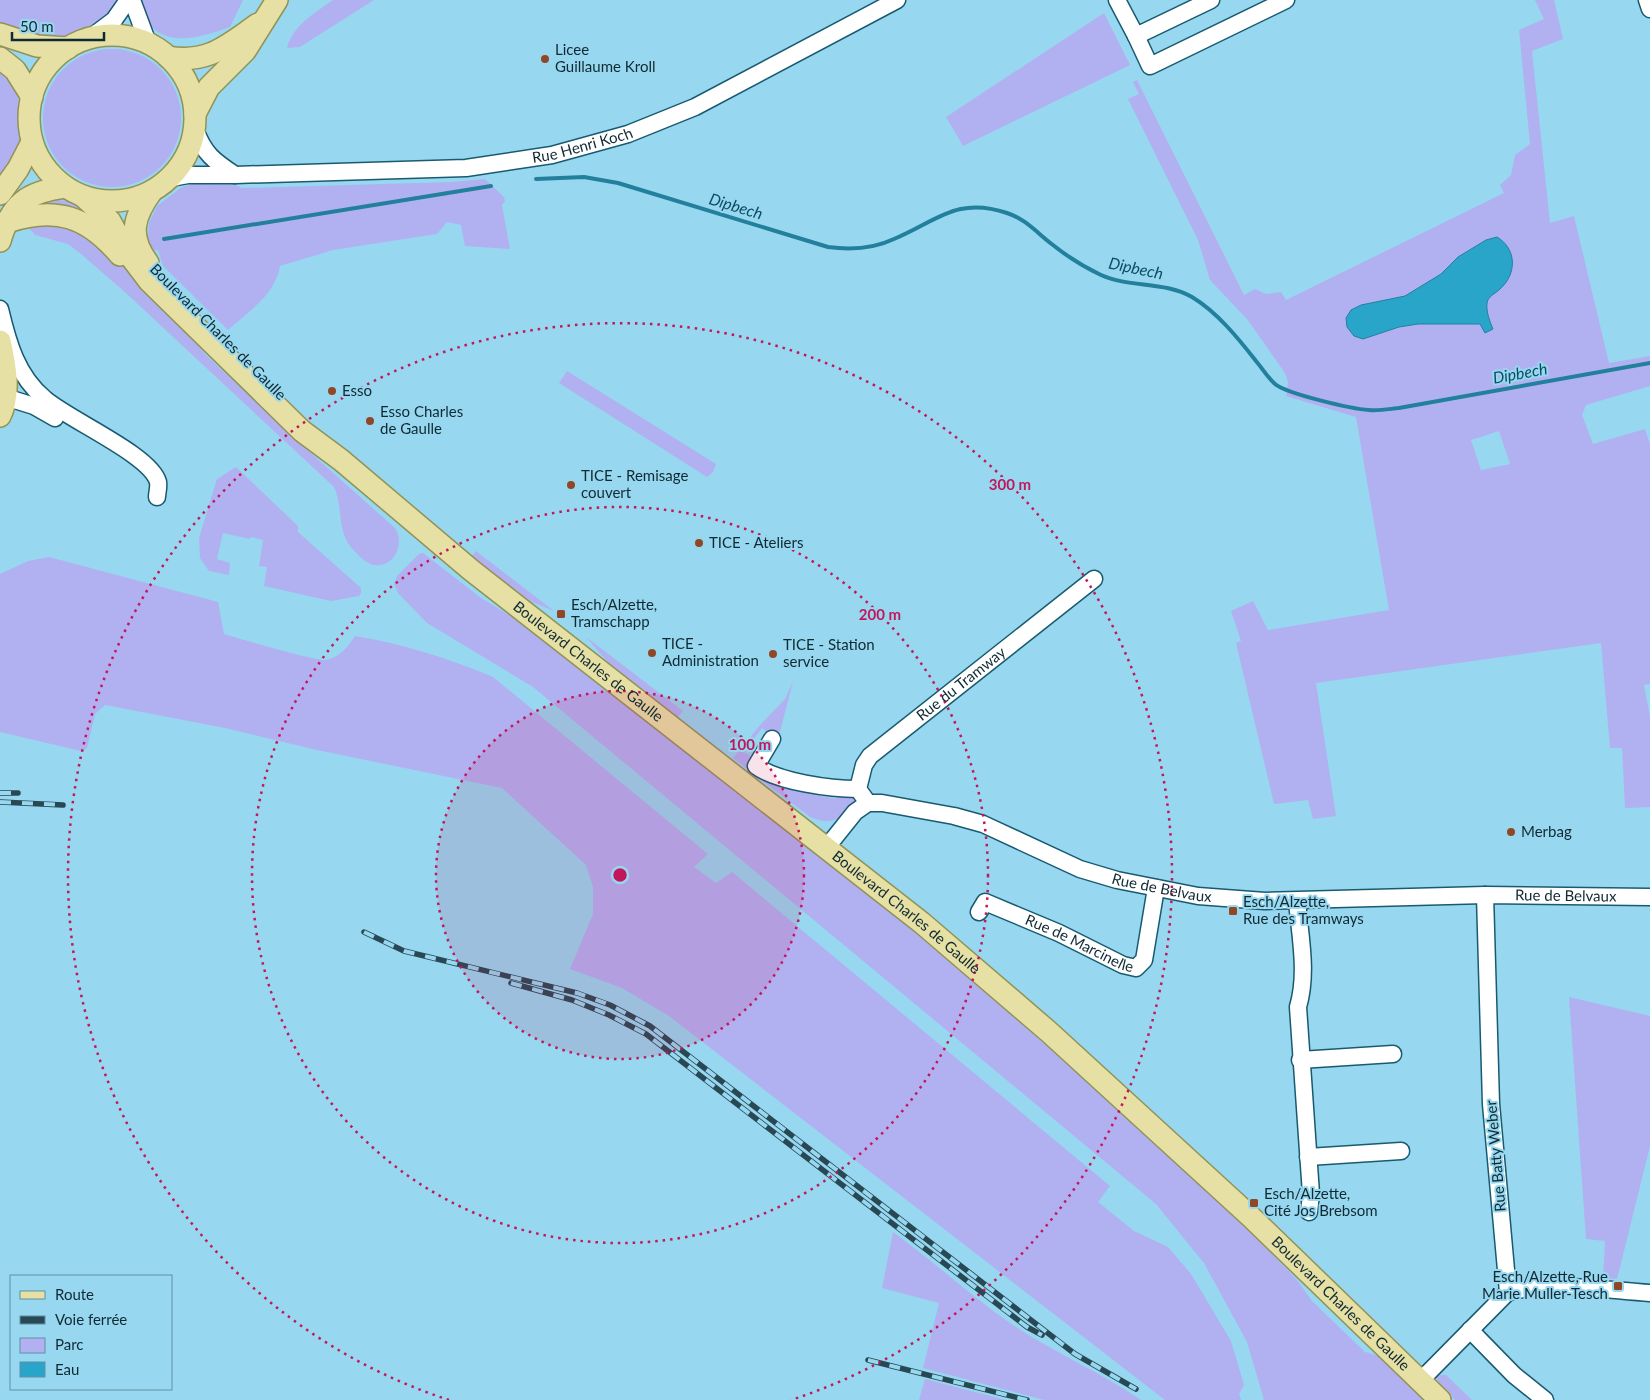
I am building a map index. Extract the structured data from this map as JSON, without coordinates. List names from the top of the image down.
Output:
{
  "streets": {
    "main road": ["Boulevard Charles de Gaulle"],
    "street": [
      "Rue Henri Koch",
      "Rue du Tramway",
      "Rue de Belvaux",
      "Rue de Marcinelle",
      "Rue Batty Weber"
    ]
  },
  "crossings": [
    ["Rue Henri Koch", "Boulevard Charles de Gaulle"],
    ["Rue de Belvaux", "Rue de Marcinelle"],
    ["Rue de Belvaux", "Rue Batty Weber"]
  ],
  "water": ["Dipbech"],
  "places": {
    "other": [
      "Licee Guillaume Kroll",
      "Esso",
      "Esso Charles de Gaulle",
      "TICE - Remisage couvert",
      "TICE - Ateliers",
      "TICE - Administration",
      "TICE - Station service",
      "Merbag"
    ],
    "transit": [
      "Esch/Alzette, Tramschapp",
      "Esch/Alzette, Rue des Tramways",
      "Esch/Alzette, Cité Jos Brebsom",
      "Esch/Alzette, Rue Marie Muller-Tesch"
    ]
  },
  "legend": [
    "Route",
    "Voie ferrée",
    "Parc",
    "Eau"
  ],
  "scale_bar": "50 m",
  "rings": ["300 m", "200 m", "100 m"]
}
